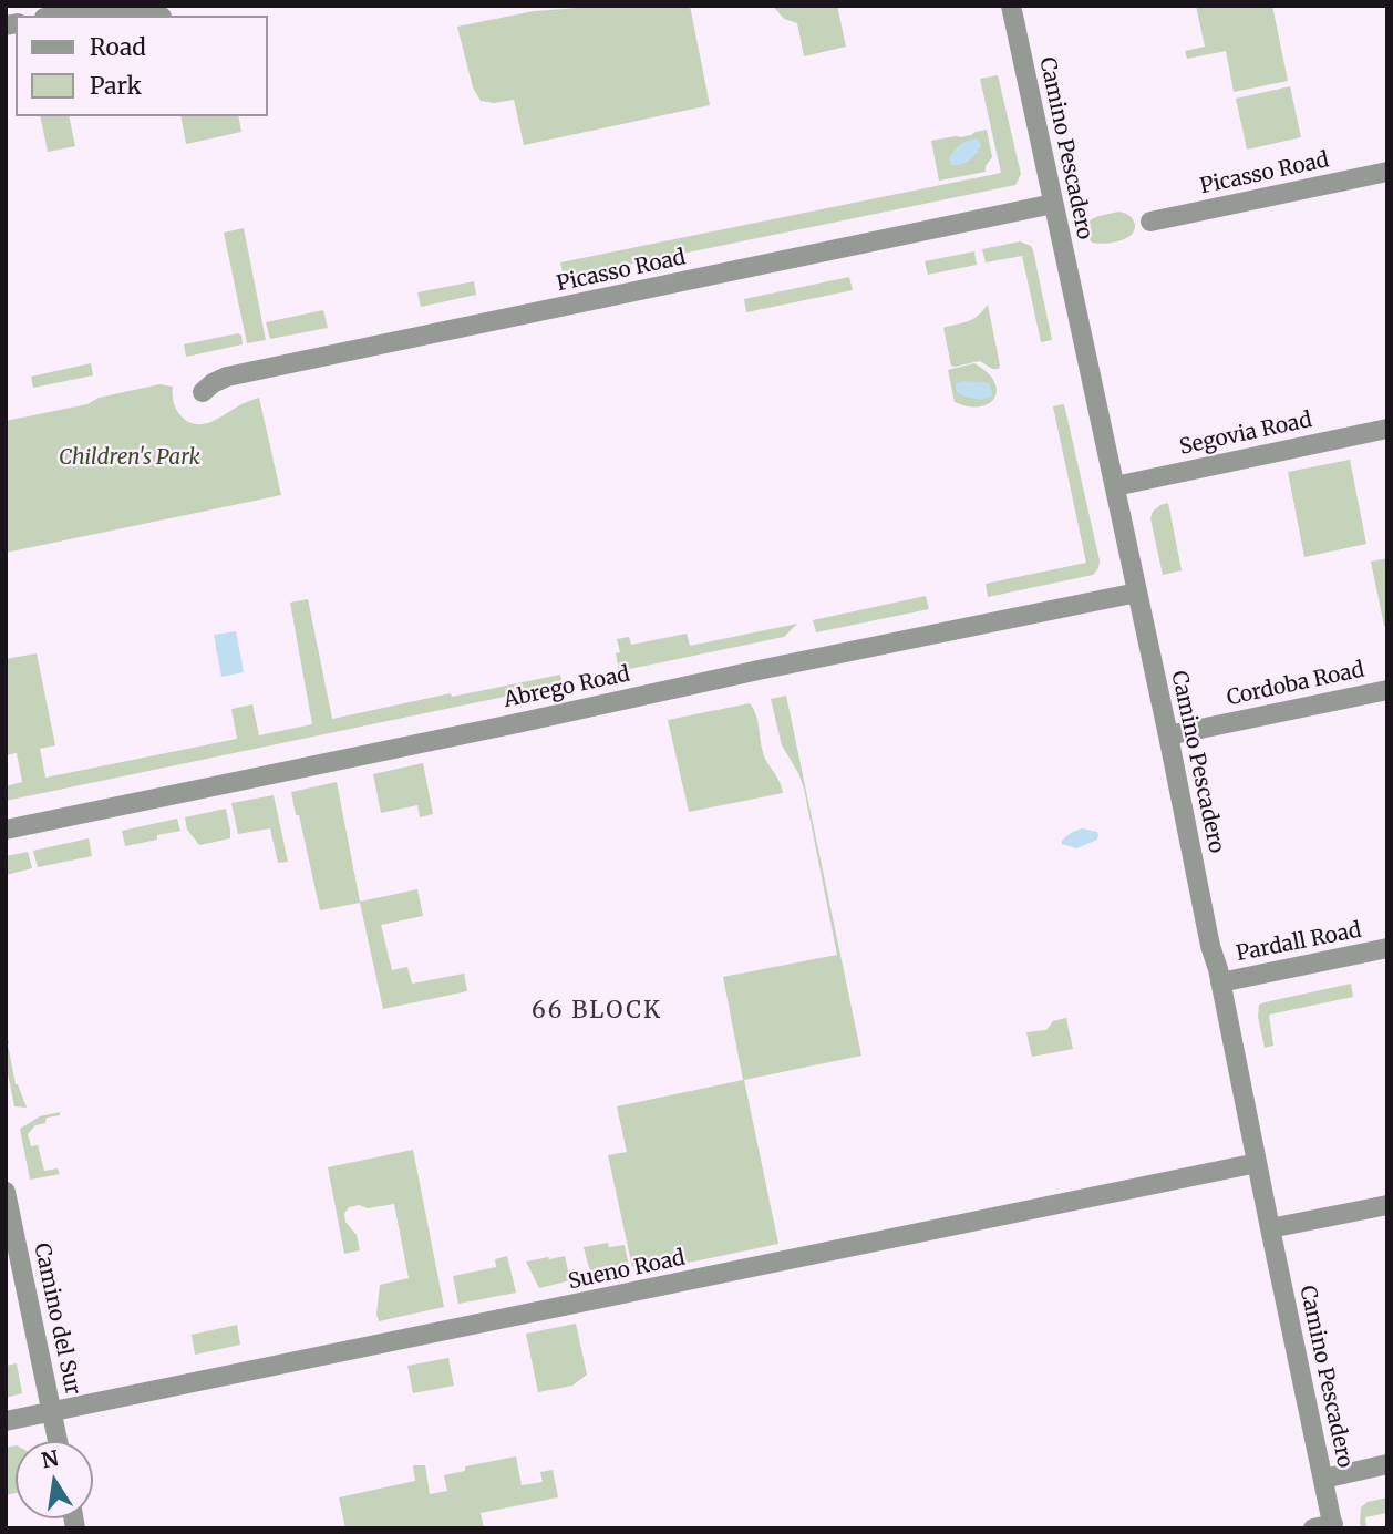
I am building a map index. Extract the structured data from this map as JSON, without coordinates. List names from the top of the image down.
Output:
{
  "streets": {
    "street": [
      "Camino Pescadero",
      "Picasso Road",
      "Segovia Road",
      "Cordoba Road",
      "Abrego Road",
      "Pardall Road",
      "Sueno Road",
      "Camino del Sur"
    ]
  },
  "crossings": [
    ["Camino Pescadero", "Picasso Road"],
    ["Camino Pescadero", "Segovia Road"],
    ["Camino Pescadero", "Cordoba Road"],
    ["Camino Pescadero", "Abrego Road"],
    ["Camino Pescadero", "Pardall Road"],
    ["Camino Pescadero", "Sueno Road"],
    ["Sueno Road", "Camino del Sur"]
  ],
  "districts": ["66 BLOCK"],
  "parks": ["Children's Park"],
  "legend": ["Road", "Park"],
  "north": "top"
}
